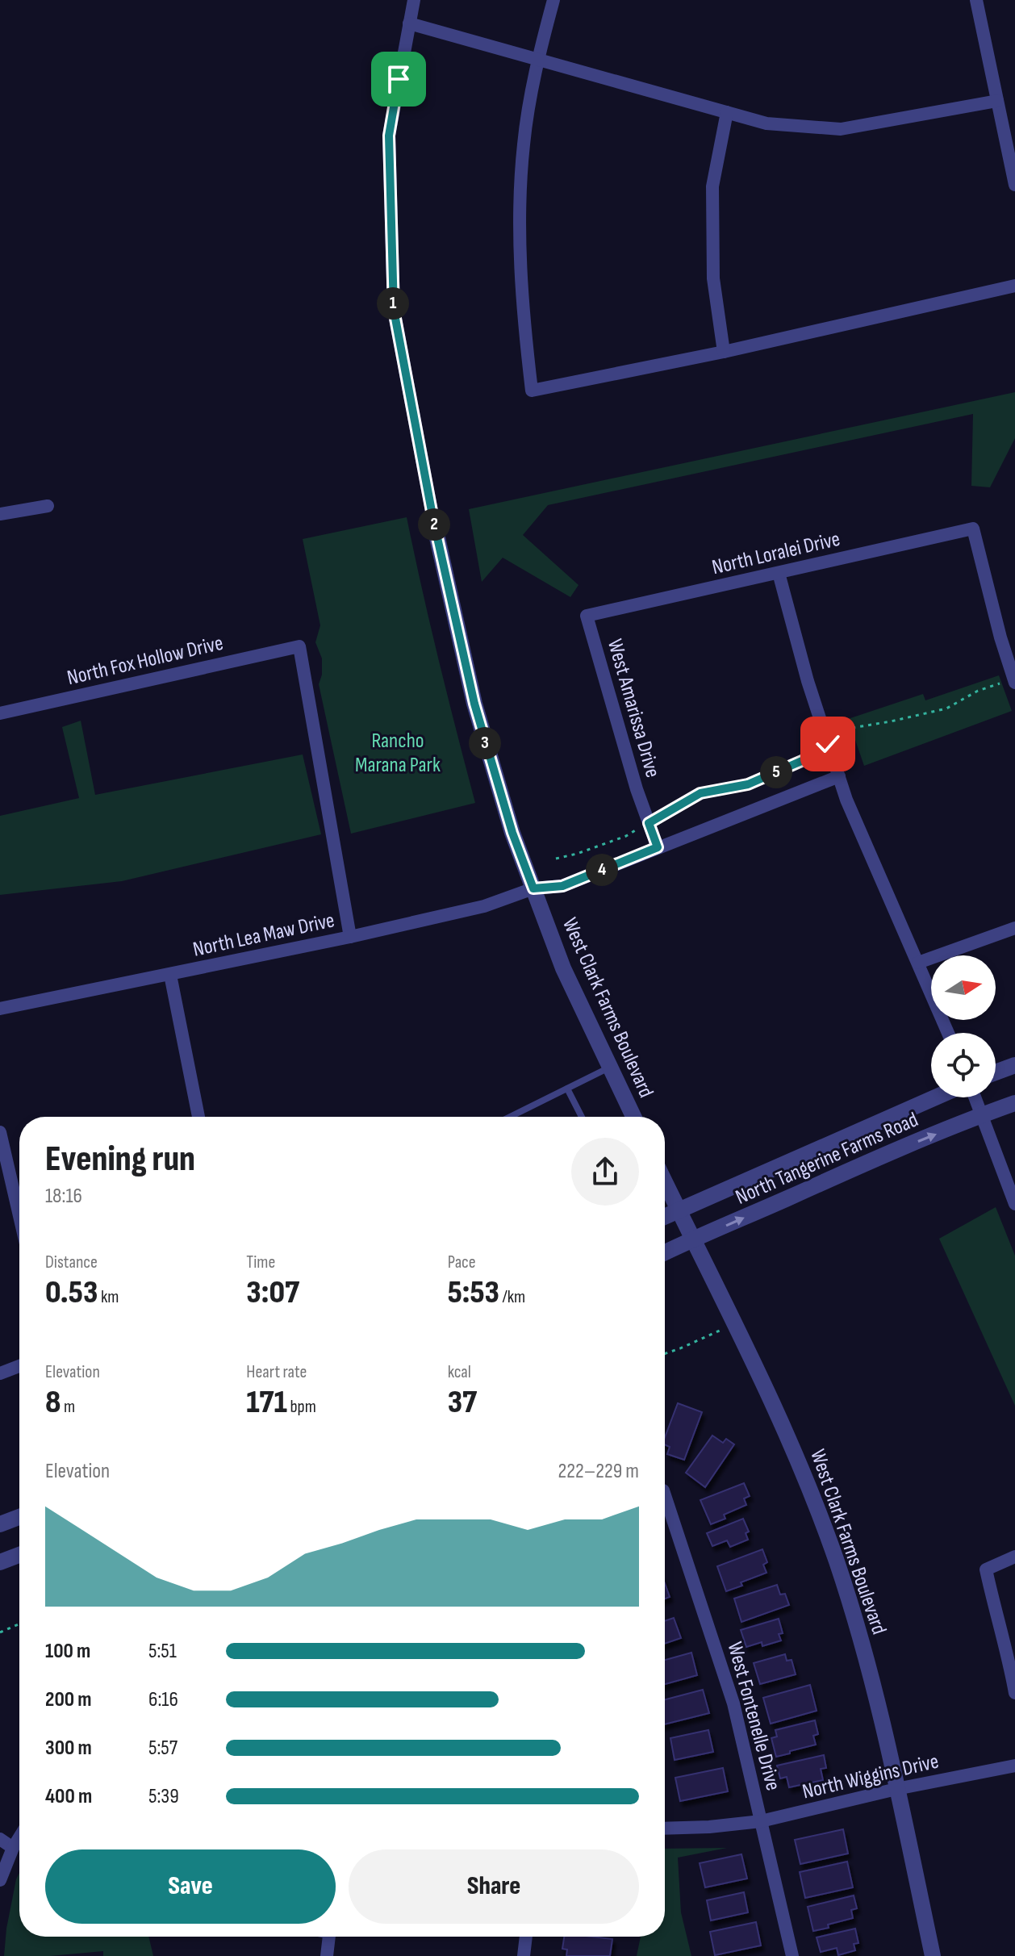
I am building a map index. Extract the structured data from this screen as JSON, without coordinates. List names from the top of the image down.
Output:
{
  "streets": {
    "street": [
      "North Loralei Drive",
      "North Fox Hollow Drive",
      "West Amarissa Drive",
      "North Lea Maw Drive",
      "West Clark Farms Boulevard",
      "North Tangerine Farms Road",
      "West Fontenelle Drive",
      "North Wiggins Drive"
    ]
  },
  "crossings": [
    ["North Loralei Drive", "West Amarissa Drive"],
    ["North Fox Hollow Drive", "North Lea Maw Drive"],
    ["West Amarissa Drive", "North Lea Maw Drive"],
    ["North Lea Maw Drive", "West Clark Farms Boulevard"],
    ["West Clark Farms Boulevard", "North Tangerine Farms Road"],
    ["West Clark Farms Boulevard", "North Wiggins Drive"],
    ["West Fontenelle Drive", "North Wiggins Drive"]
  ],
  "parks": ["Rancho Marana Park"],
  "north": "right",
  "page": {
    "pins": [
      "1",
      "2",
      "3",
      "5",
      "4"
    ],
    "heading": ["Evening run", "18:16"],
    "stats": [
      ["Distance", "0.53 km"],
      ["Time", "3:07"],
      ["Pace", "5:53 /km"],
      ["Elevation", "8 m"],
      ["Heart rate", "171 bpm"],
      ["kcal", "37"]
    ],
    "chart": ["Elevation", "222–229 m"],
    "list": [
      {
        "name": "100 m",
        "note": "5:51"
      },
      {
        "name": "200 m",
        "note": "6:16"
      },
      {
        "name": "300 m",
        "note": "5:57"
      },
      {
        "name": "400 m",
        "note": "5:39"
      }
    ],
    "buttons": ["Save", "Share"]
  }
}
